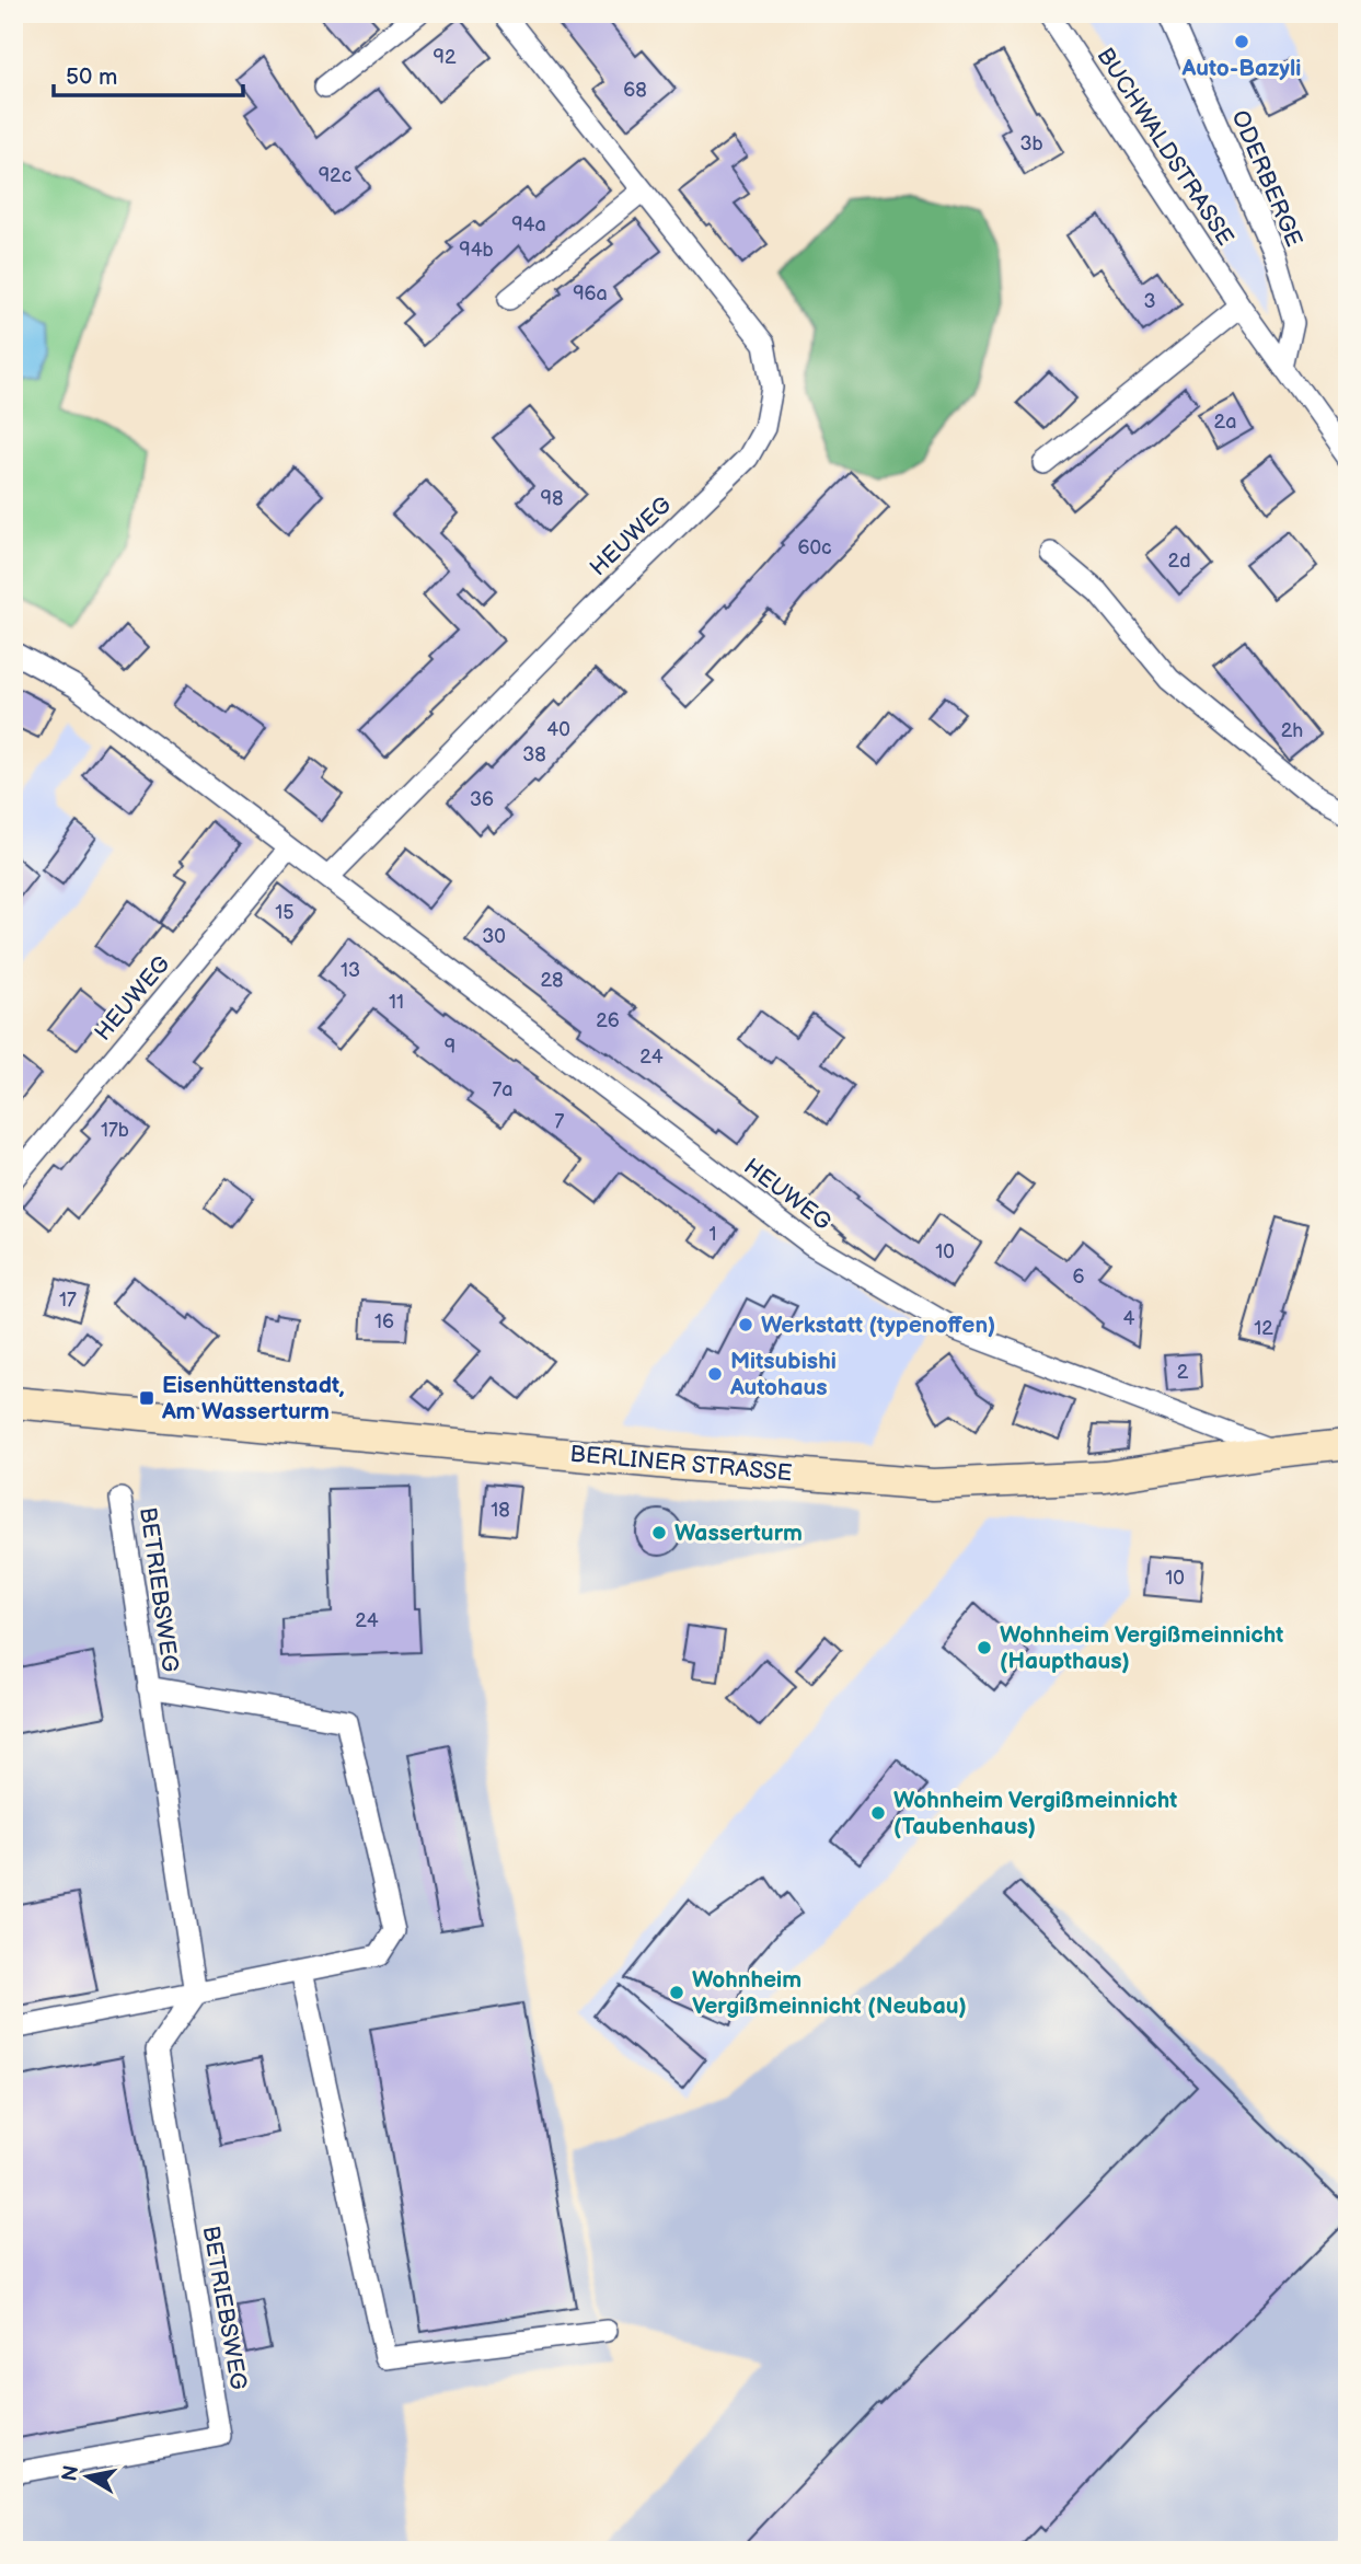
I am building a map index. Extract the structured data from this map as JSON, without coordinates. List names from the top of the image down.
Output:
{
  "streets": {
    "main road": ["BERLINER STRASSE"],
    "street": [
      "BUCHWALDSTRASSE",
      "ODERBERGE",
      "HEUWEG",
      "BETRIEBSWEG"
    ]
  },
  "crossings": [
    ["BUCHWALDSTRASSE", "ODERBERGE"],
    ["HEUWEG", "BERLINER STRASSE"]
  ],
  "places": {
    "other": [
      "Auto-Bazyli",
      "Werkstatt (typenoffen)",
      "Mitsubishi Autohaus",
      "Wasserturm",
      "Wohnheim Vergißmeinnicht (Haupthaus)",
      "Wohnheim Vergißmeinnicht (Taubenhaus)",
      "Wohnheim Vergißmeinnicht (Neubau)"
    ],
    "transit": ["Eisenhüttenstadt, Am Wasserturm"]
  },
  "house_numbers": [
    "92",
    "68",
    "3b",
    "92c",
    "94a",
    "94b",
    "96a",
    "3",
    "2a",
    "98",
    "60c",
    "2d",
    "40",
    "2h",
    "38",
    "36",
    "15",
    "30",
    "13",
    "28",
    "11",
    "26",
    "9",
    "24",
    "7a",
    "7",
    "17b",
    "1",
    "10",
    "6",
    "17",
    "4",
    "16",
    "12",
    "2",
    "18",
    "10",
    "24"
  ],
  "scale_bar": "50 m",
  "north": "left"
}
